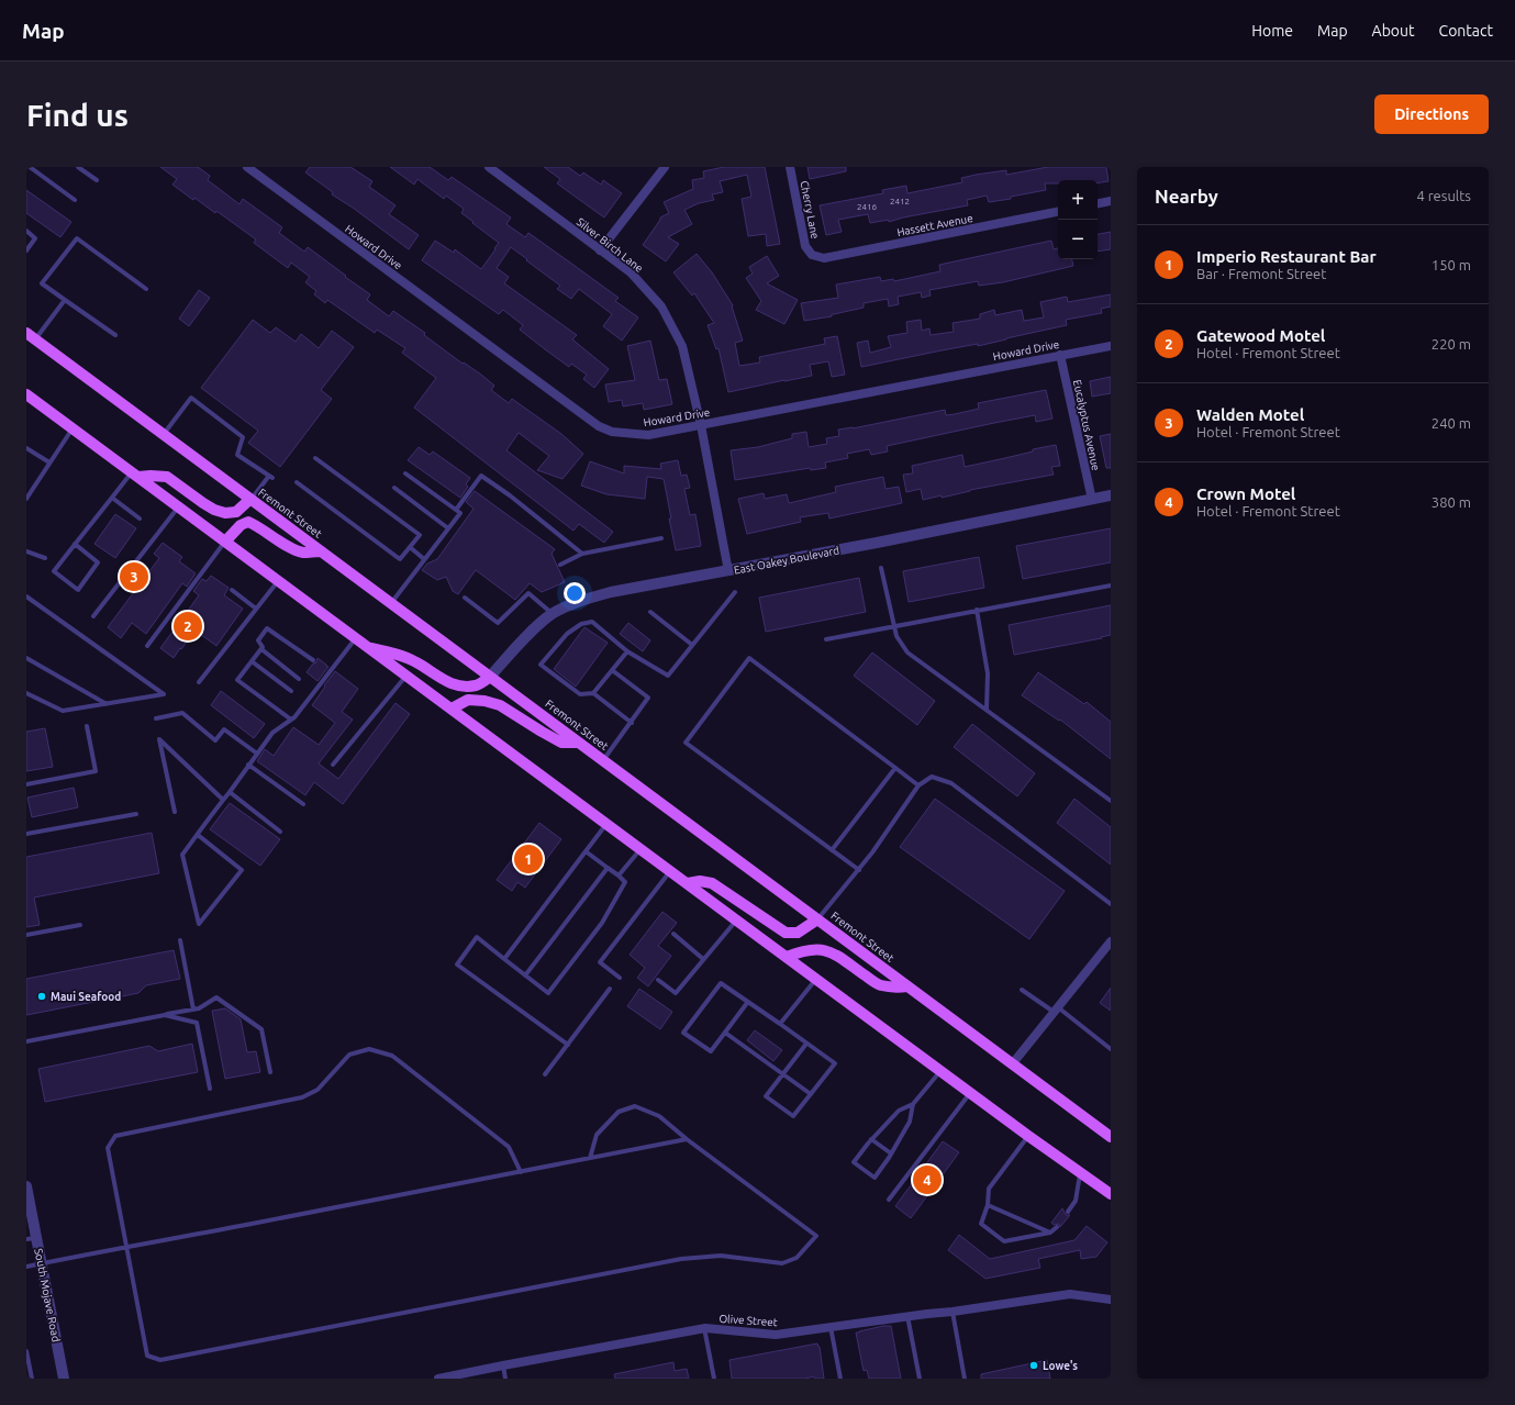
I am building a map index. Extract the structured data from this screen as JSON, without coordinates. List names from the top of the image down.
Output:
{
  "streets": {
    "main road": ["Fremont Street"],
    "street": [
      "Cherry Lane",
      "Hassett Avenue",
      "Silver Birch Lane",
      "Howard Drive",
      "Eucalyptus Avenue",
      "East Oakey Boulevard",
      "South Mojave Road",
      "Olive Street"
    ]
  },
  "crossings": [
    ["Cherry Lane", "Hassett Avenue"],
    ["Silver Birch Lane", "Howard Drive"],
    ["Silver Birch Lane", "East Oakey Boulevard"],
    ["Howard Drive", "Eucalyptus Avenue"],
    ["Eucalyptus Avenue", "East Oakey Boulevard"],
    ["Fremont Street", "East Oakey Boulevard"]
  ],
  "places": ["Maui Seafood", "Lowe's"],
  "house_numbers": ["2412", "2416"],
  "page": {
    "header": "Map",
    "nav": [
      "Home",
      "Map",
      "About",
      "Contact"
    ],
    "buttons": "Directions",
    "title": "Find us",
    "heading": ["Nearby", "4 results"],
    "map_buttons": ["+", "−"],
    "list": [
      {
        "mark": "1",
        "name": "Imperio Restaurant Bar",
        "note": "Bar · Fremont Street",
        "value": "150 m"
      },
      {
        "mark": "2",
        "name": "Gatewood Motel",
        "note": "Hotel · Fremont Street",
        "value": "220 m"
      },
      {
        "mark": "3",
        "name": "Walden Motel",
        "note": "Hotel · Fremont Street",
        "value": "240 m"
      },
      {
        "mark": "4",
        "name": "Crown Motel",
        "note": "Hotel · Fremont Street",
        "value": "380 m"
      }
    ],
    "pins": [
      "3",
      "2",
      "1",
      "4"
    ]
  }
}
